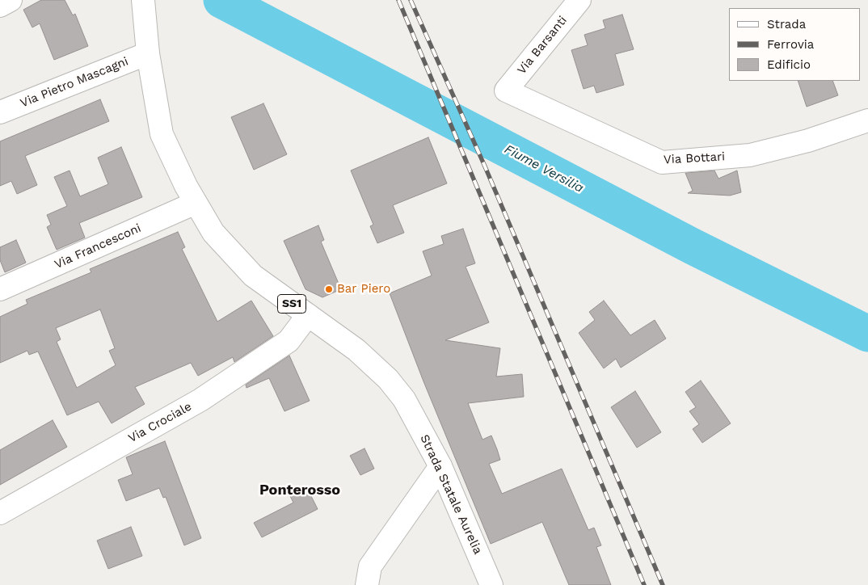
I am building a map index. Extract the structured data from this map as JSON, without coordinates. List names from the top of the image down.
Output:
{
  "streets": {
    "street": [
      "Via Barsanti",
      "Via Pietro Mascagni",
      "Via Bottari",
      "Via Francesconi",
      "SS1",
      "Via Crociale",
      "Strada Statale Aurelia"
    ]
  },
  "crossings": [
    ["Via Barsanti", "Via Bottari"],
    ["Via Pietro Mascagni", "Strada Statale Aurelia"],
    ["Via Francesconi", "Strada Statale Aurelia"],
    ["Via Crociale", "Strada Statale Aurelia"]
  ],
  "districts": ["Ponterosso"],
  "water": ["Fiume Versilia"],
  "places": ["Bar Piero"],
  "legend": ["Strada", "Ferrovia", "Edificio"]
}
